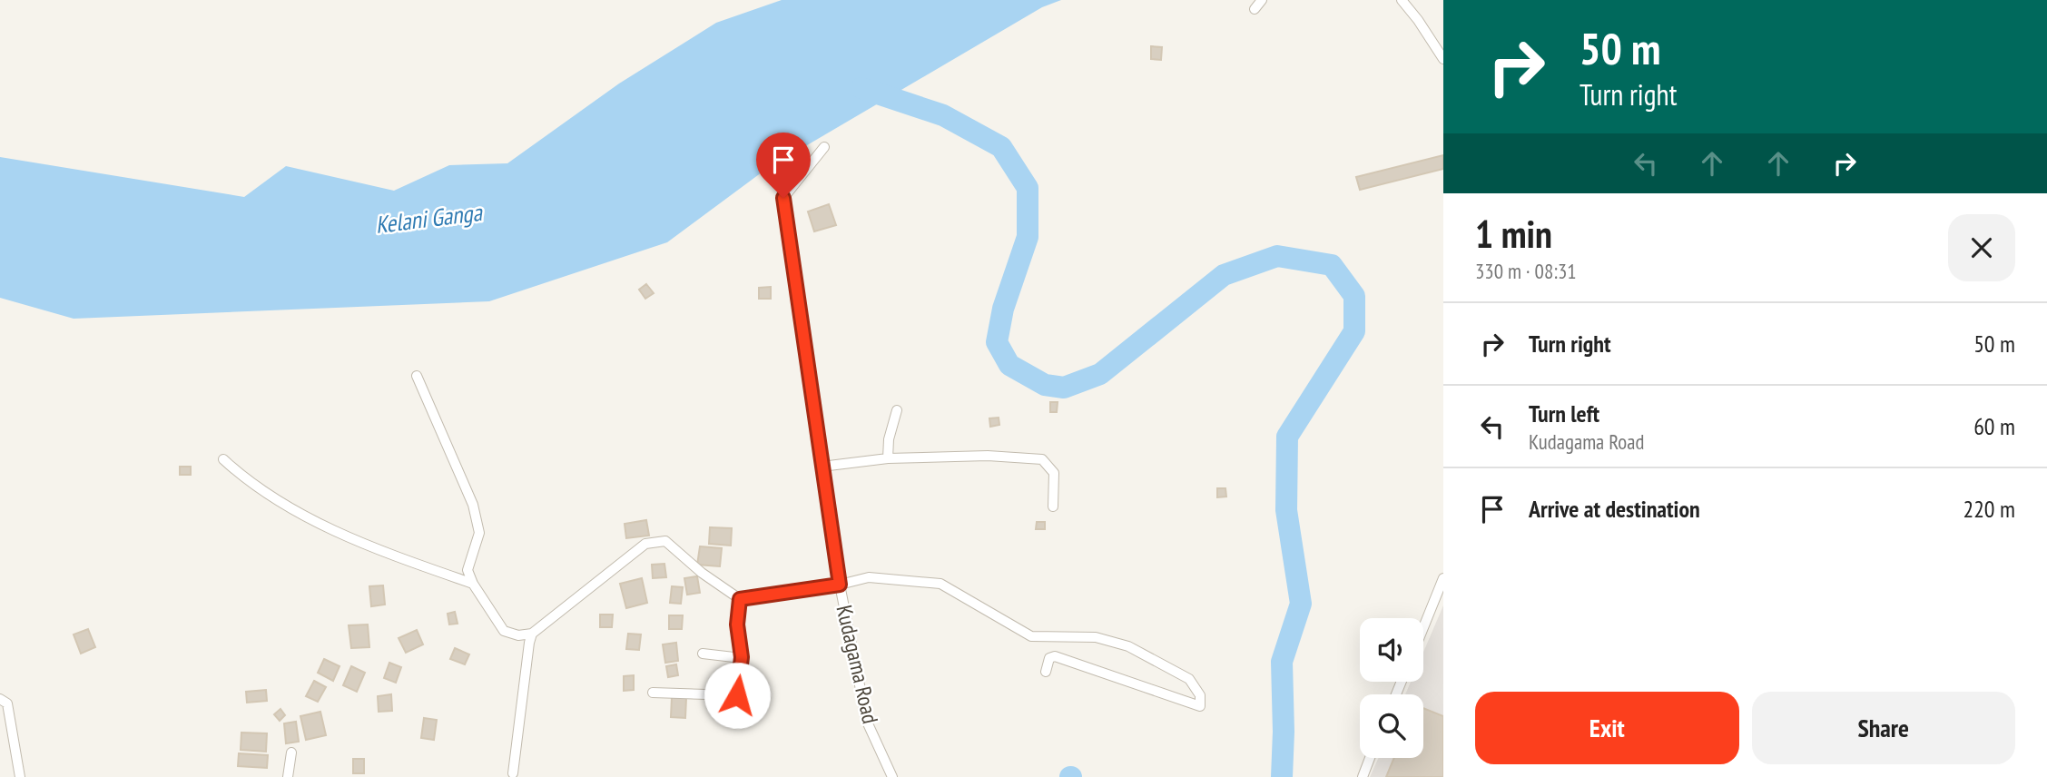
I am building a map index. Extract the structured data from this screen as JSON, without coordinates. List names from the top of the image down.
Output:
{
  "streets": {
    "street": ["Kudagama Road"]
  },
  "water": ["Kelani Ganga"],
  "page": {
    "turn": ["50 m", "Turn right"],
    "heading": ["1 min", "330 m · 08:31"],
    "list": [
      {
        "name": "Turn right",
        "value": "50 m"
      },
      {
        "name": "Turn left",
        "note": "Kudagama Road",
        "value": "60 m"
      },
      {
        "name": "Arrive at destination",
        "value": "220 m"
      }
    ],
    "buttons": ["Exit", "Share"]
  }
}
